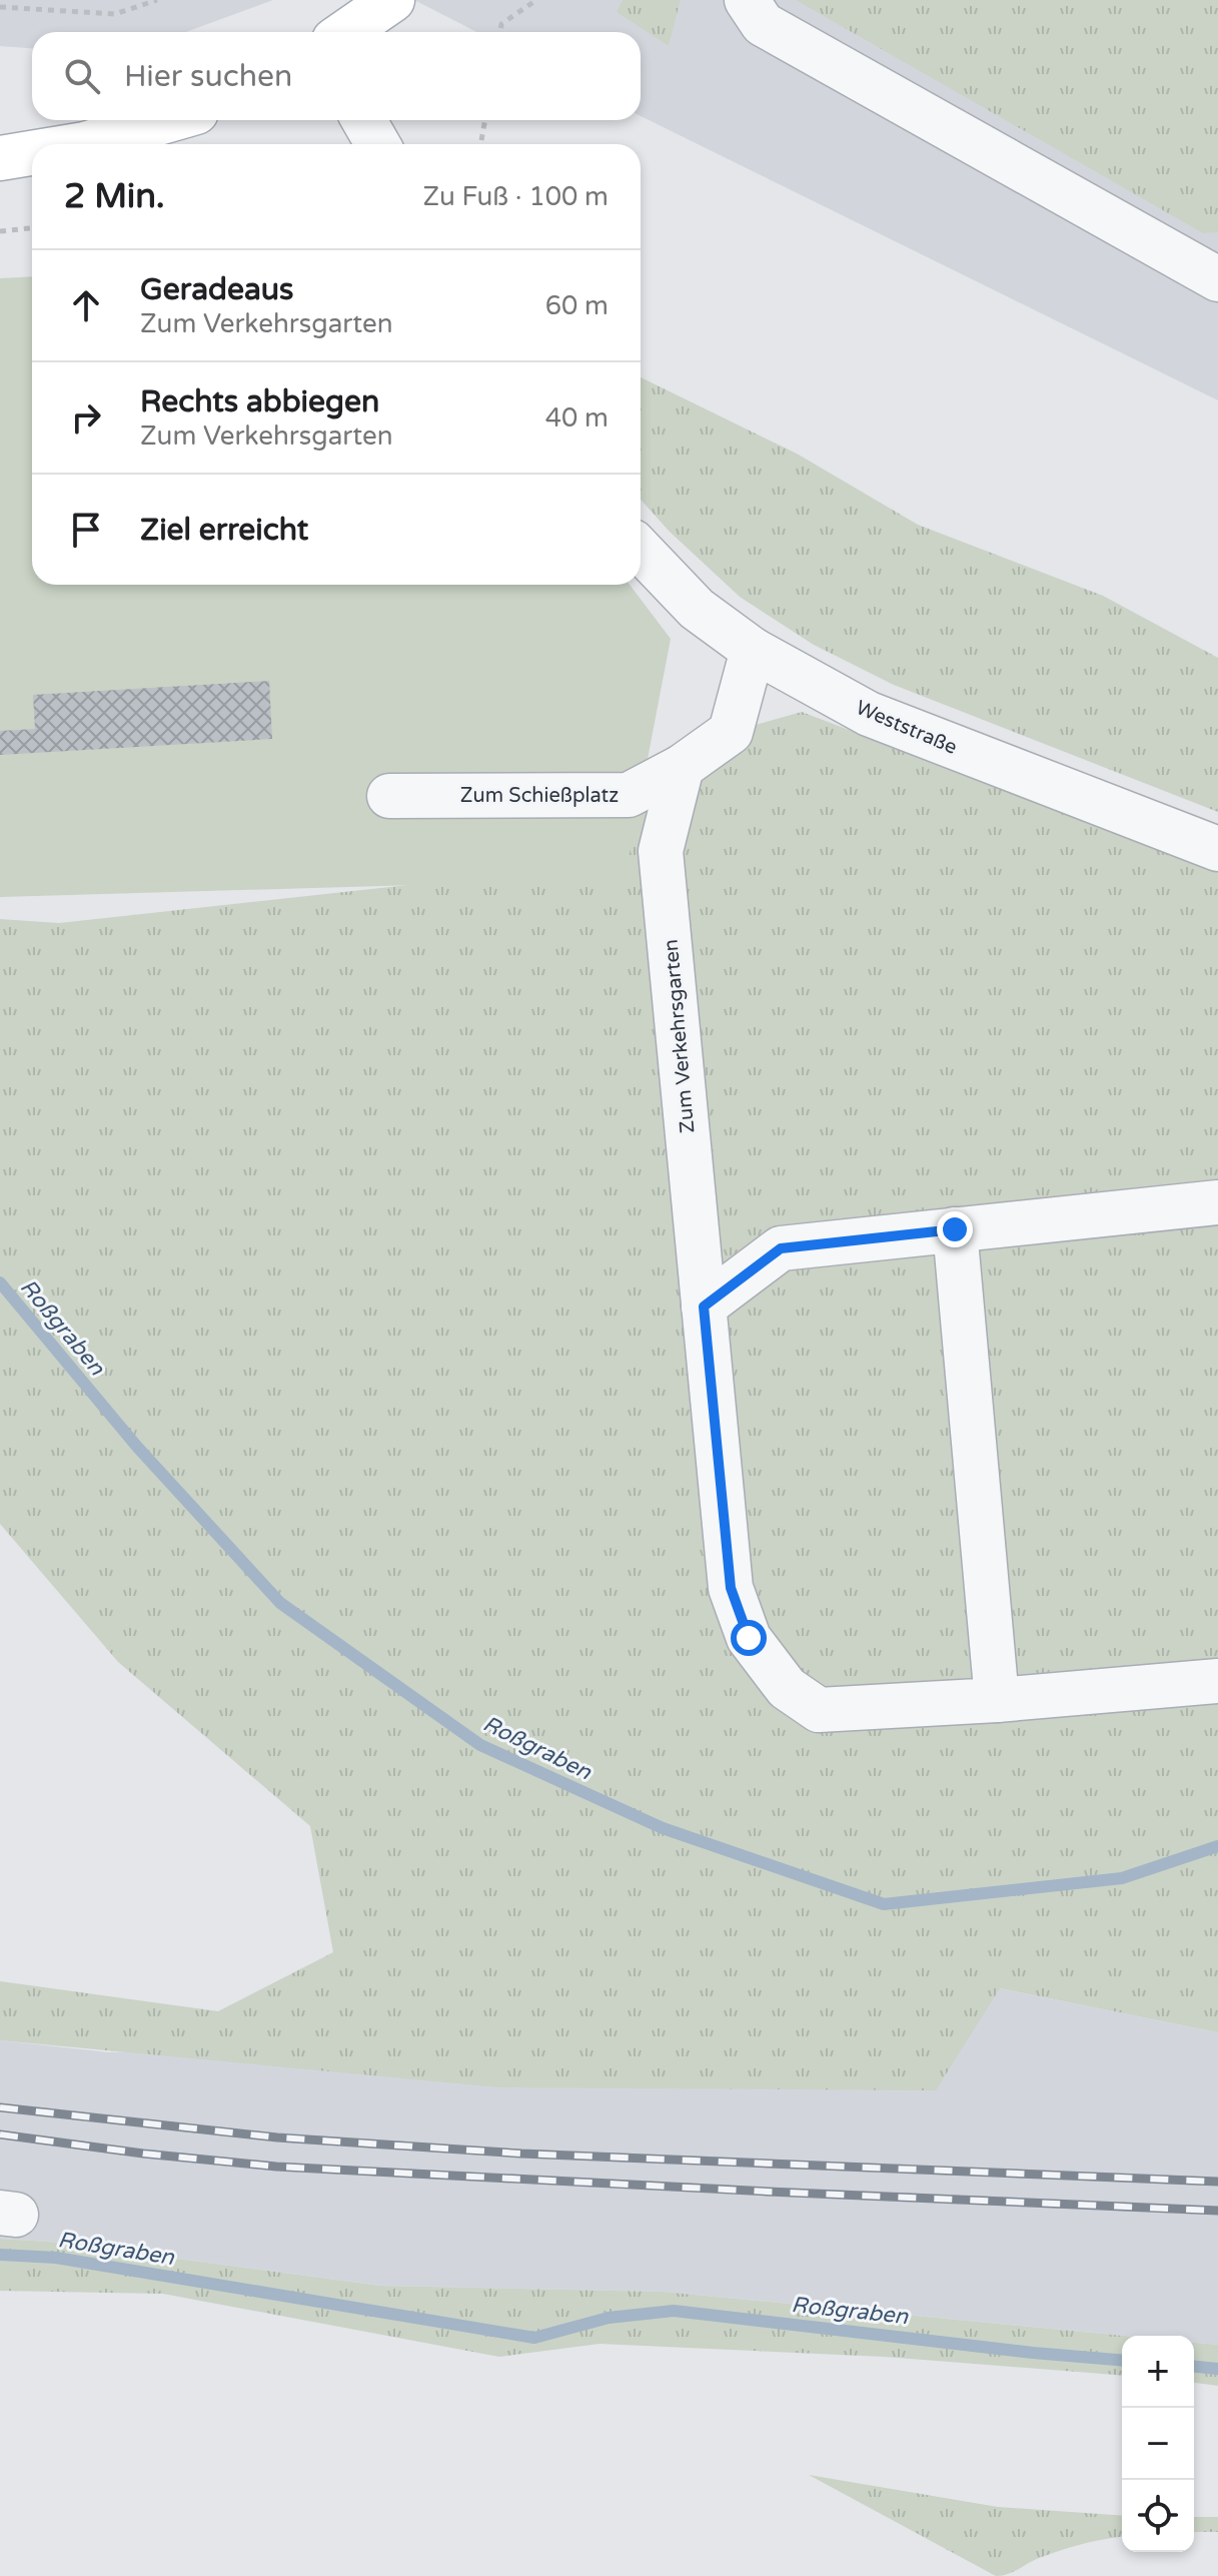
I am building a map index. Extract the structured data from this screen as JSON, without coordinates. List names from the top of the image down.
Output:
{
  "streets": {
    "street": ["Weststraße", "Zum Schießplatz", "Zum Verkehrsgarten"]
  },
  "crossings": [
    ["Weststraße", "Zum Schießplatz"],
    ["Zum Schießplatz", "Zum Verkehrsgarten"]
  ],
  "water": ["Roßgraben"],
  "page": {
    "search": "Hier suchen",
    "heading": ["2 Min.", "Zu Fuß · 100 m"],
    "list": [
      ["Geradeaus", "Zum Verkehrsgarten", "60 m"],
      ["Rechts abbiegen", "Zum Verkehrsgarten", "40 m"],
      "Ziel erreicht"
    ],
    "map_buttons": ["+", "−"]
  }
}
